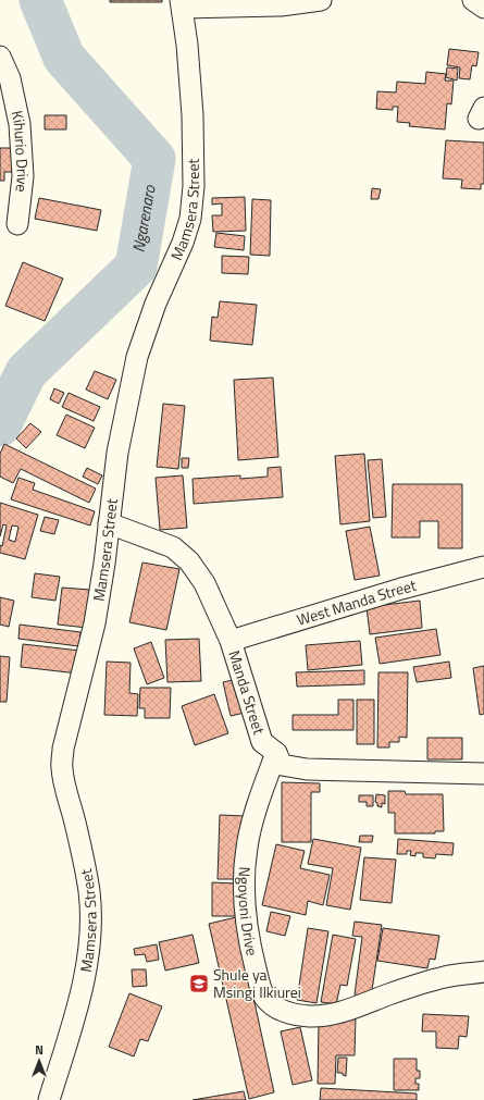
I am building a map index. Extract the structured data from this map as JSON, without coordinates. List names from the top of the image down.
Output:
{
  "streets": {
    "street": [
      "Kihurio Drive",
      "Mamsera Street",
      "West Manda Street",
      "Manda Street",
      "Ngoyoni Drive"
    ]
  },
  "crossings": [
    ["Mamsera Street", "Manda Street"],
    ["West Manda Street", "Manda Street"],
    ["Manda Street", "Ngoyoni Drive"]
  ],
  "water": ["Ngarenaro"],
  "places": {
    "school or university": ["Shule ya Msingi Ilkiurei"]
  },
  "north": "top"
}
